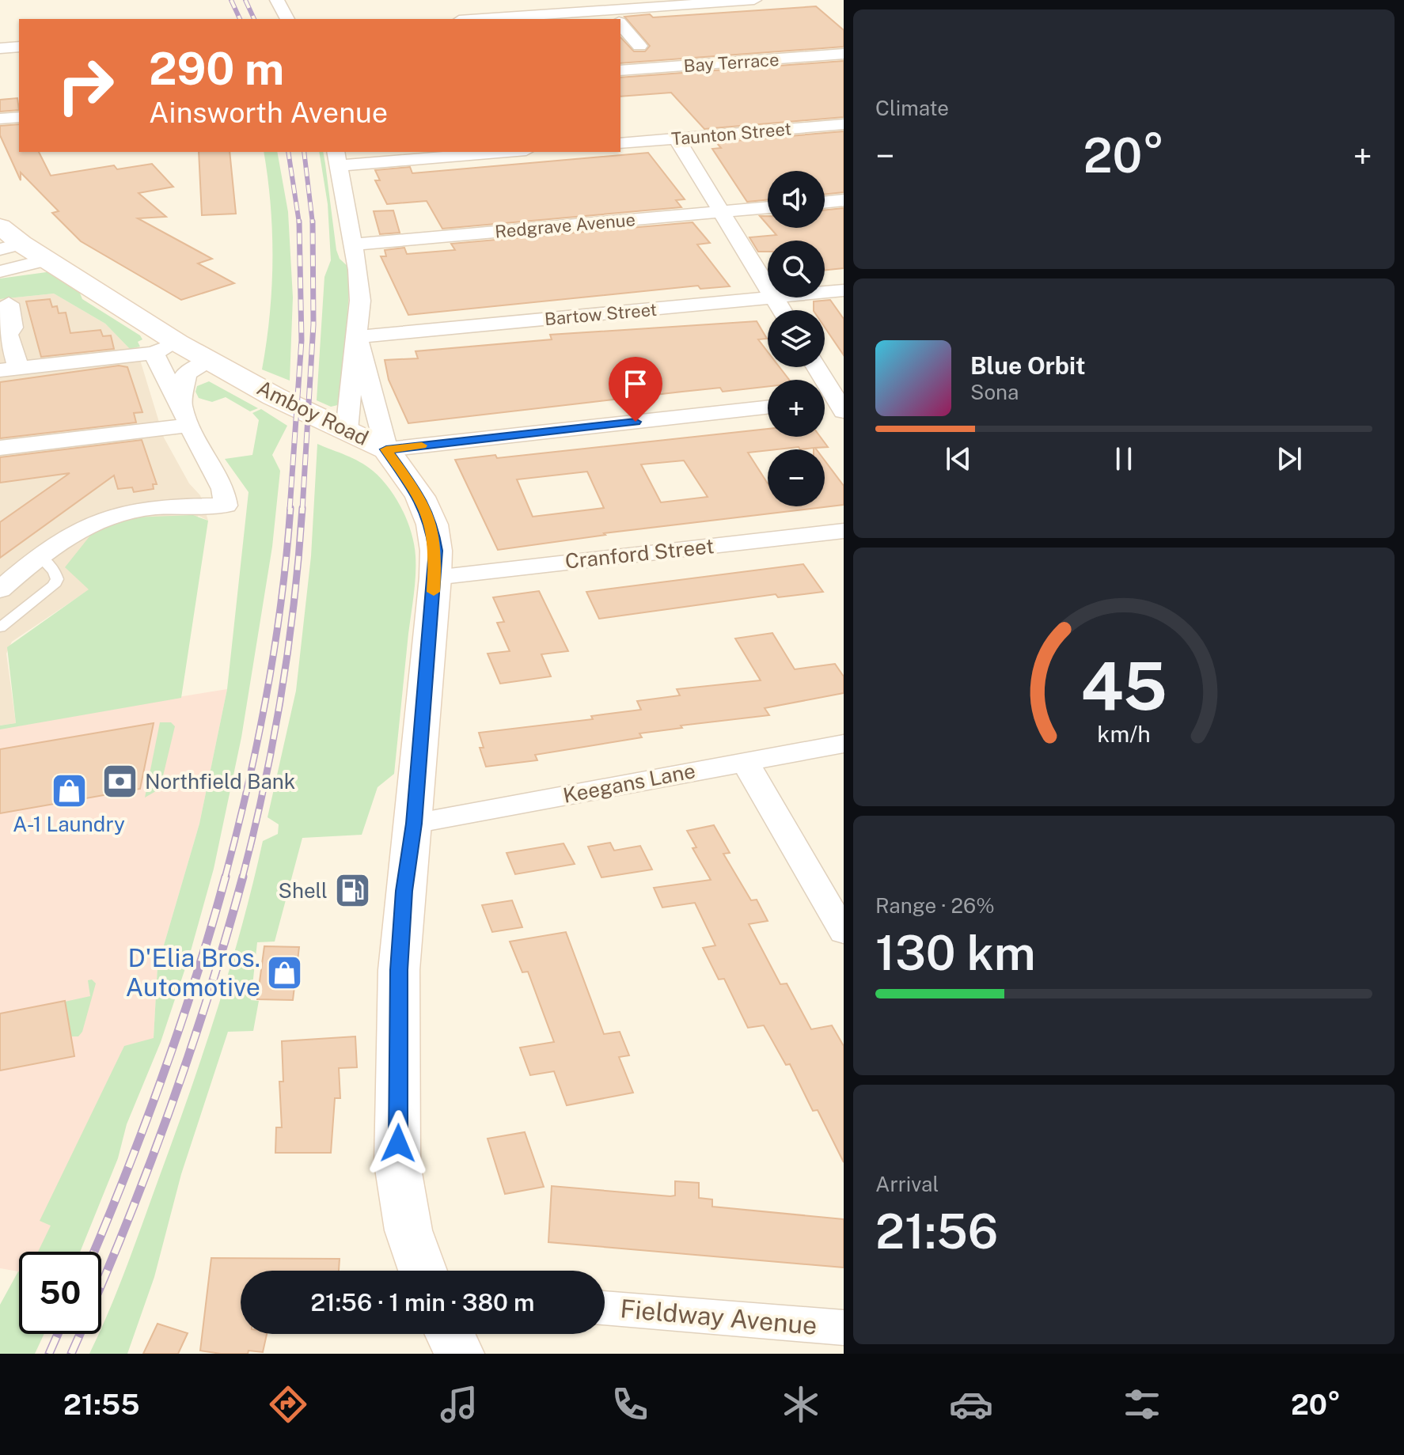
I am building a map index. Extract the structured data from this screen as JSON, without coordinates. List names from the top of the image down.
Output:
{
  "streets": {
    "main road": ["Amboy Road"],
    "street": [
      "Bay Terrace",
      "Taunton Street",
      "Redgrave Avenue",
      "Bartow Street",
      "Cranford Street",
      "Keegans Lane",
      "Fieldway Avenue"
    ]
  },
  "crossings": [
    ["Amboy Road", "Cranford Street"],
    ["Amboy Road", "Keegans Lane"]
  ],
  "places": {
    "bank": ["Northfield Bank"],
    "shop": ["A-1 Laundry", "D'Elia Bros. Automotive"],
    "fuel station": ["Shell"]
  },
  "page": {
    "tile": [
      "Climate",
      ["Range · 26%", "130 km"],
      ["Arrival", "21:56"]
    ],
    "turn": ["290 m", "Ainsworth Avenue"],
    "heat": ["−", "20°", "+"],
    "map_buttons": ["+", "−"],
    "song": ["Blue Orbit", "Sona"],
    "limit": "50",
    "trip": "21:56 · 1 min · 380 m",
    "tabs": ["21:55", "20°"],
    "gauge": ["45", "km/h"]
  }
}
